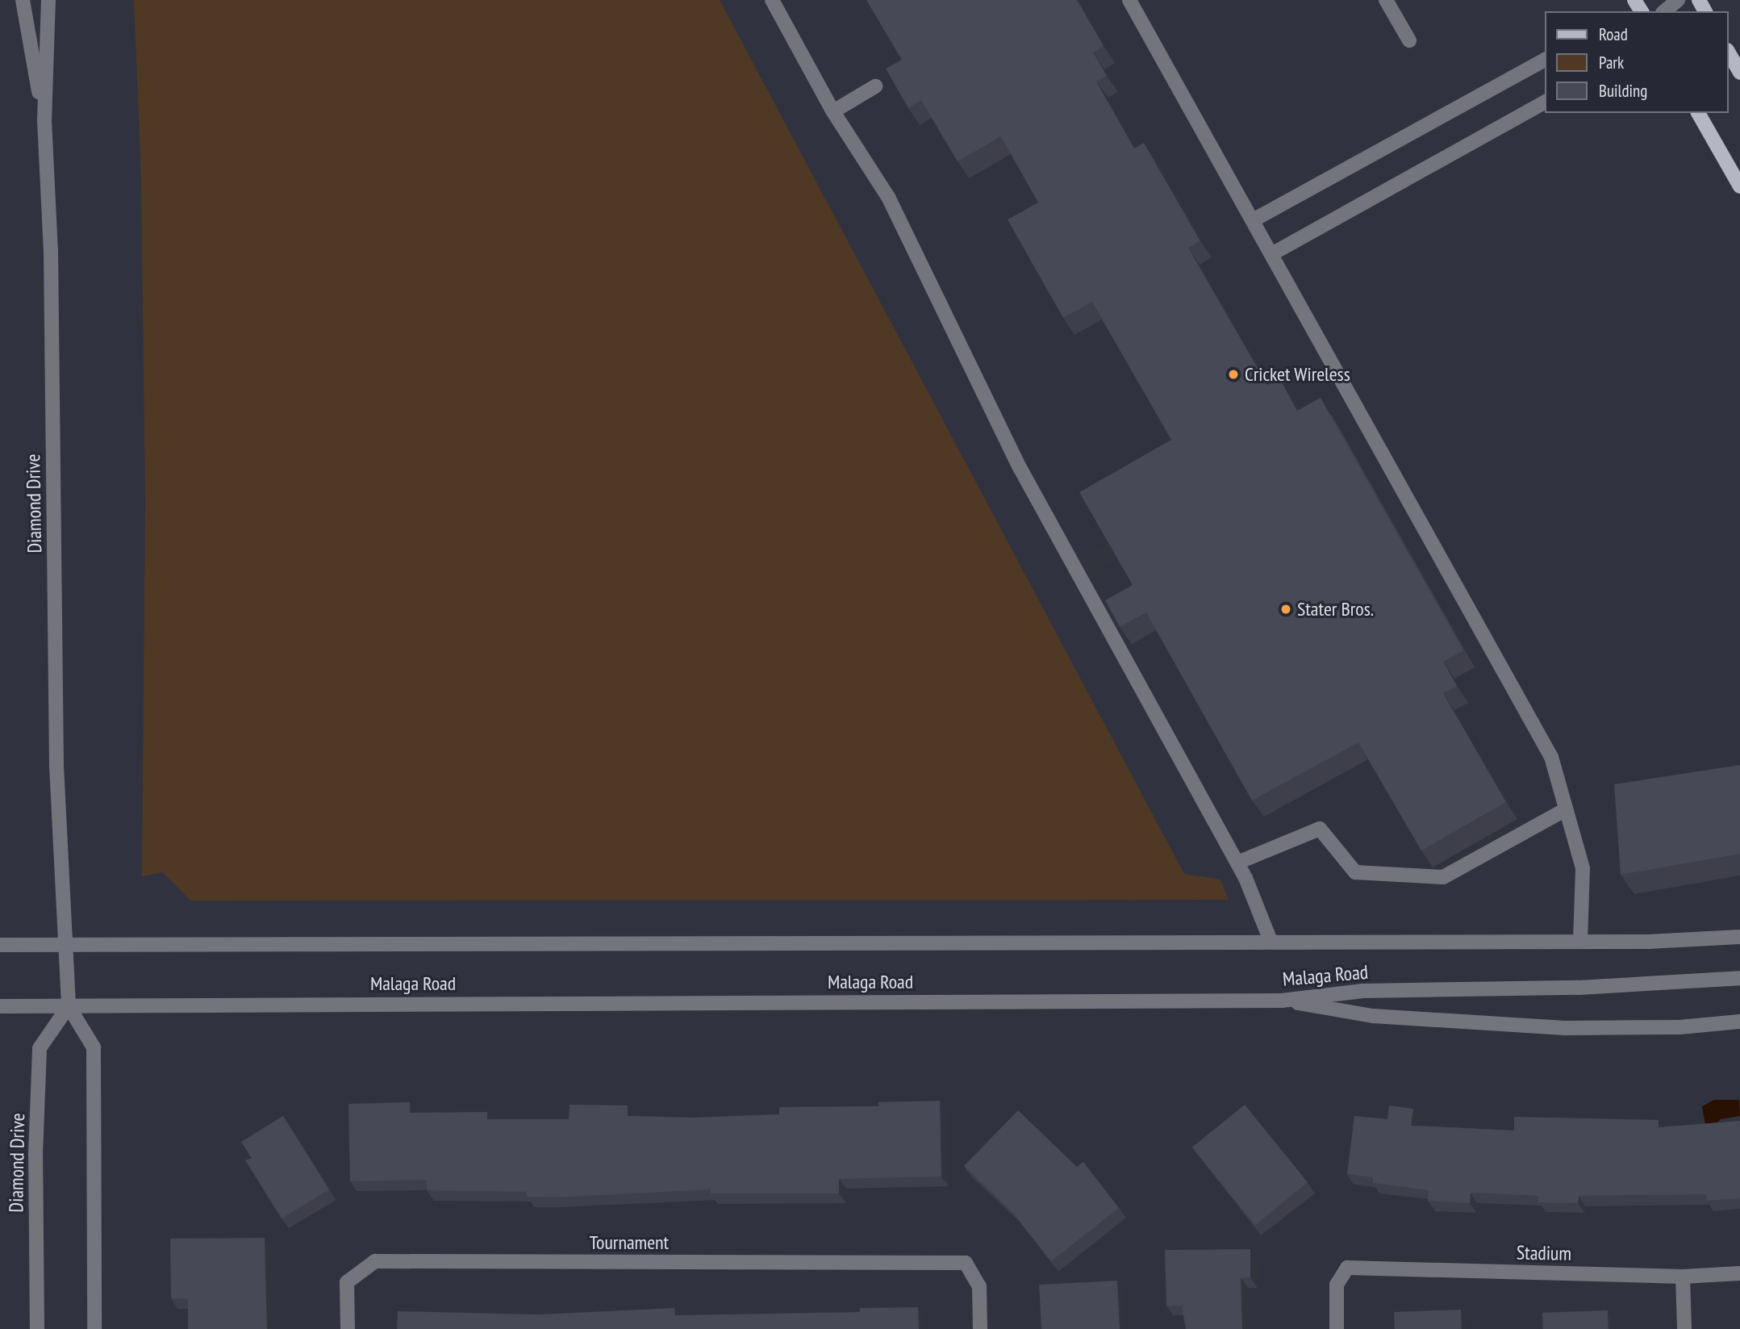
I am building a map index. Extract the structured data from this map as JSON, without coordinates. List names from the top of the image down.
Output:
{
  "streets": {
    "street": [
      "Diamond Drive",
      "Malaga Road",
      "Tournament",
      "Stadium"
    ]
  },
  "crossings": [
    ["Diamond Drive", "Malaga Road"]
  ],
  "places": ["Cricket Wireless", "Stater Bros."],
  "legend": ["Road", "Park", "Building"]
}
